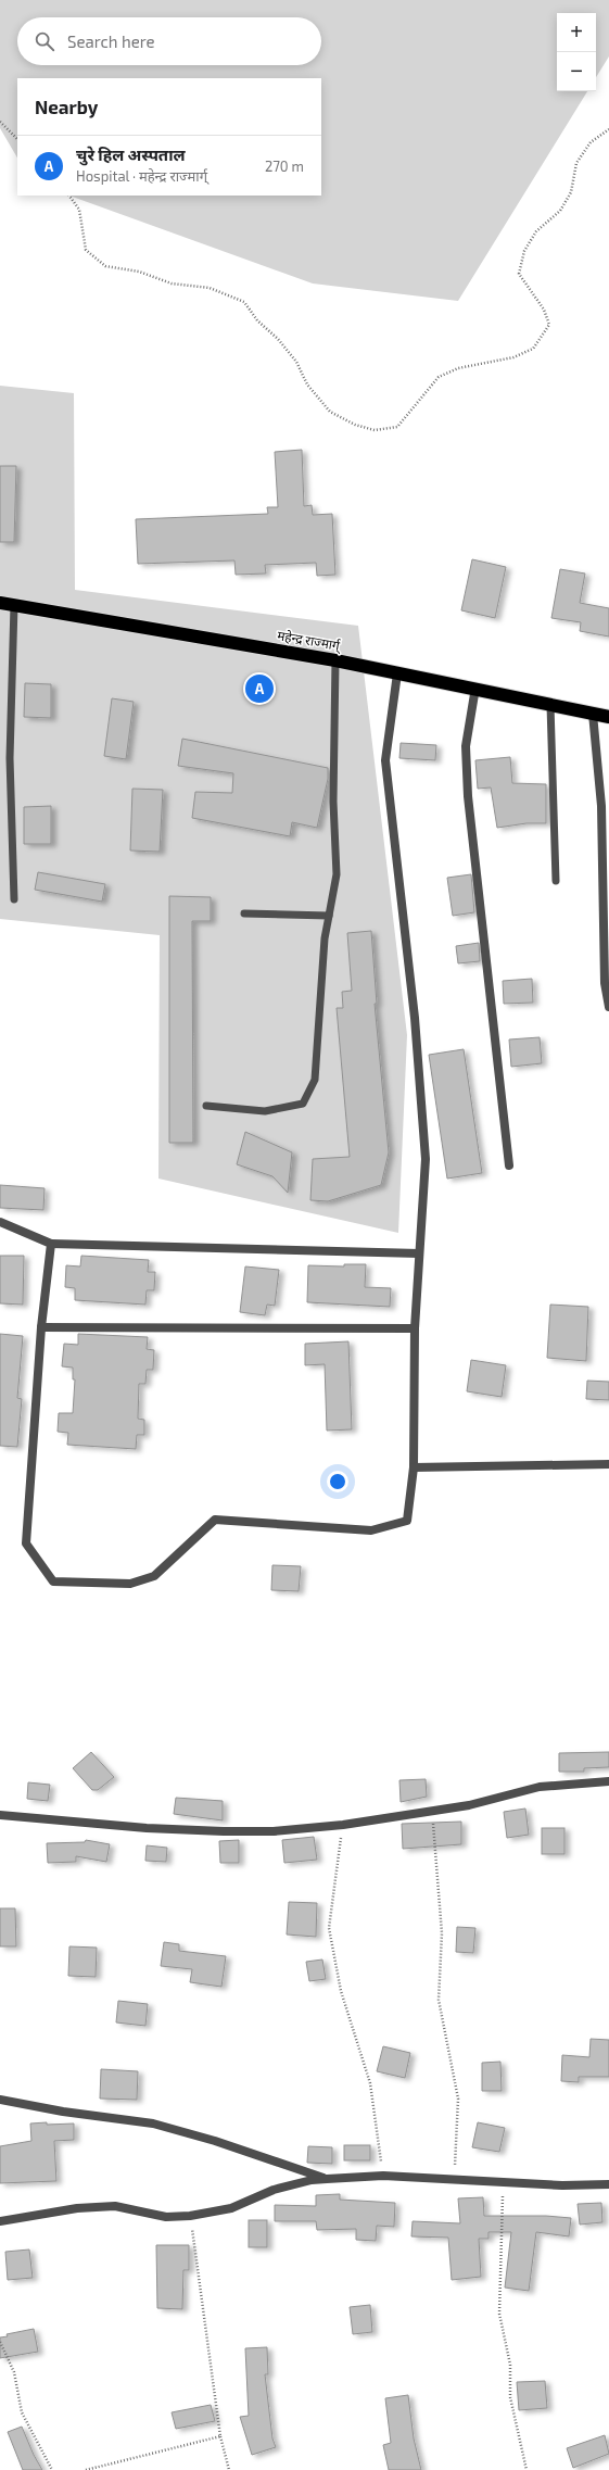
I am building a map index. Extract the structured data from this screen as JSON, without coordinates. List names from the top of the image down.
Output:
{
  "streets": {
    "highway": ["महेन्द्र राज्मार्ग्"]
  },
  "page": {
    "map_buttons": ["+", "−"],
    "search": "Search here",
    "heading": "Nearby",
    "list": [
      {
        "mark": "A",
        "name": "चुरे हिल अस्पताल",
        "note": "Hospital · महेन्द्र राज्मार्ग्",
        "value": "270 m"
      }
    ],
    "pins": "A"
  }
}
